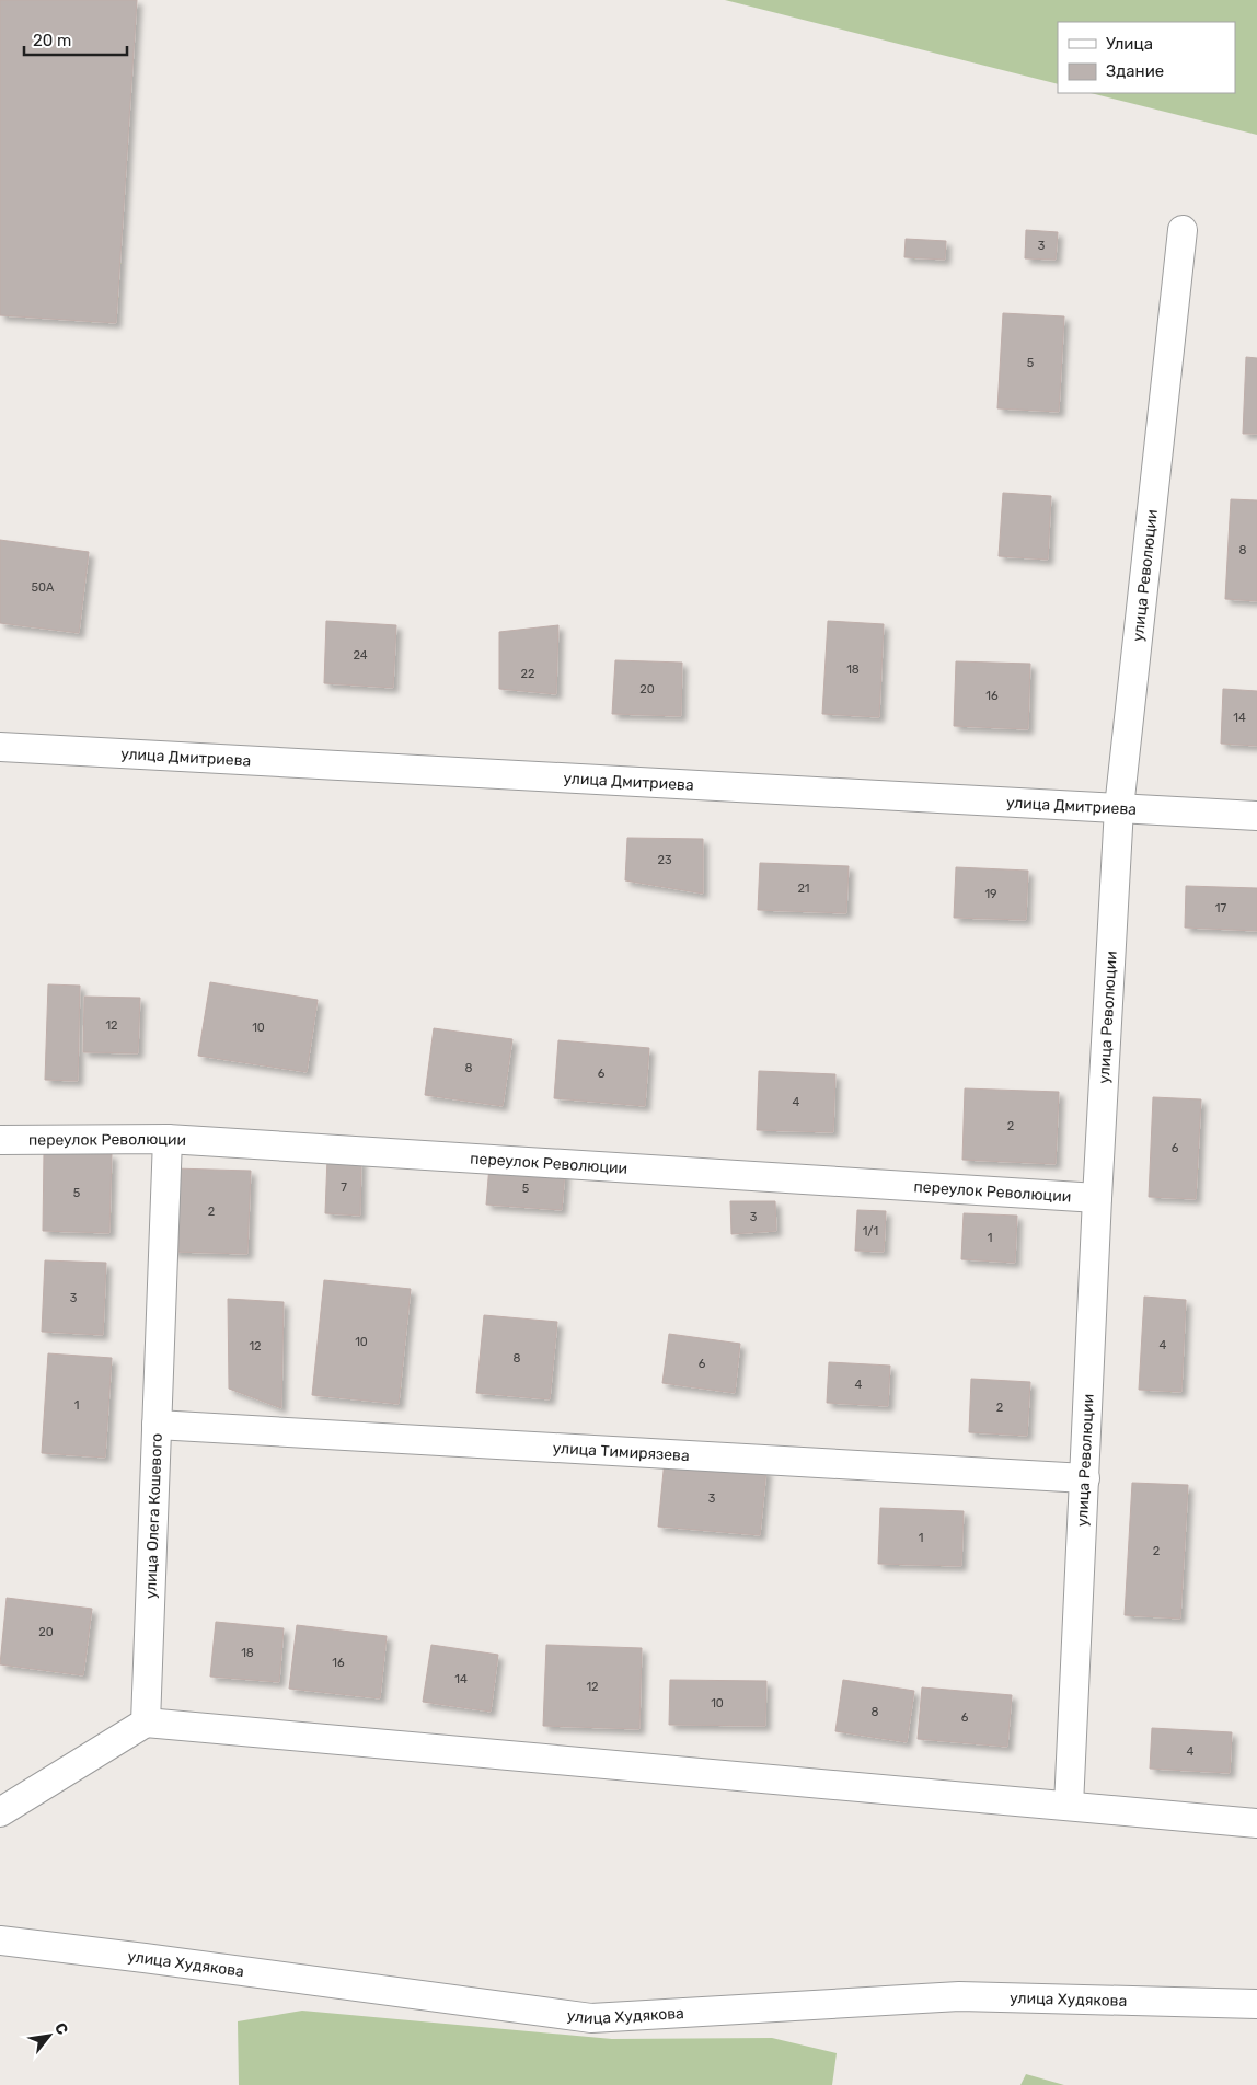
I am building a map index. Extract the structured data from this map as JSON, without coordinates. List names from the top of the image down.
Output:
{
  "streets": {
    "street": [
      "улица Революции",
      "улица Дмитриева",
      "переулок Революции",
      "улица Тимирязева",
      "улица Олега Кошевого",
      "улица Худякова"
    ]
  },
  "crossings": [
    ["улица Революции", "улица Дмитриева"],
    ["улица Революции", "переулок Революции"],
    ["улица Революции", "улица Тимирязева"],
    ["переулок Революции", "улица Олега Кошевого"],
    ["улица Тимирязева", "улица Олега Кошевого"]
  ],
  "house_numbers": [
    "3",
    "5",
    "8",
    "50А",
    "24",
    "18",
    "22",
    "20",
    "16",
    "14",
    "23",
    "21",
    "19",
    "17",
    "12",
    "10",
    "8",
    "6",
    "4",
    "2",
    "6",
    "7",
    "5",
    "5",
    "2",
    "3",
    "1/1",
    "1",
    "3",
    "10",
    "4",
    "12",
    "8",
    "6",
    "4",
    "1",
    "2",
    "3",
    "1",
    "2",
    "20",
    "18",
    "16",
    "14",
    "12",
    "10",
    "8",
    "6",
    "4"
  ],
  "legend": ["Улица", "Здание"],
  "scale_bar": "20 m",
  "north": "top right"
}
